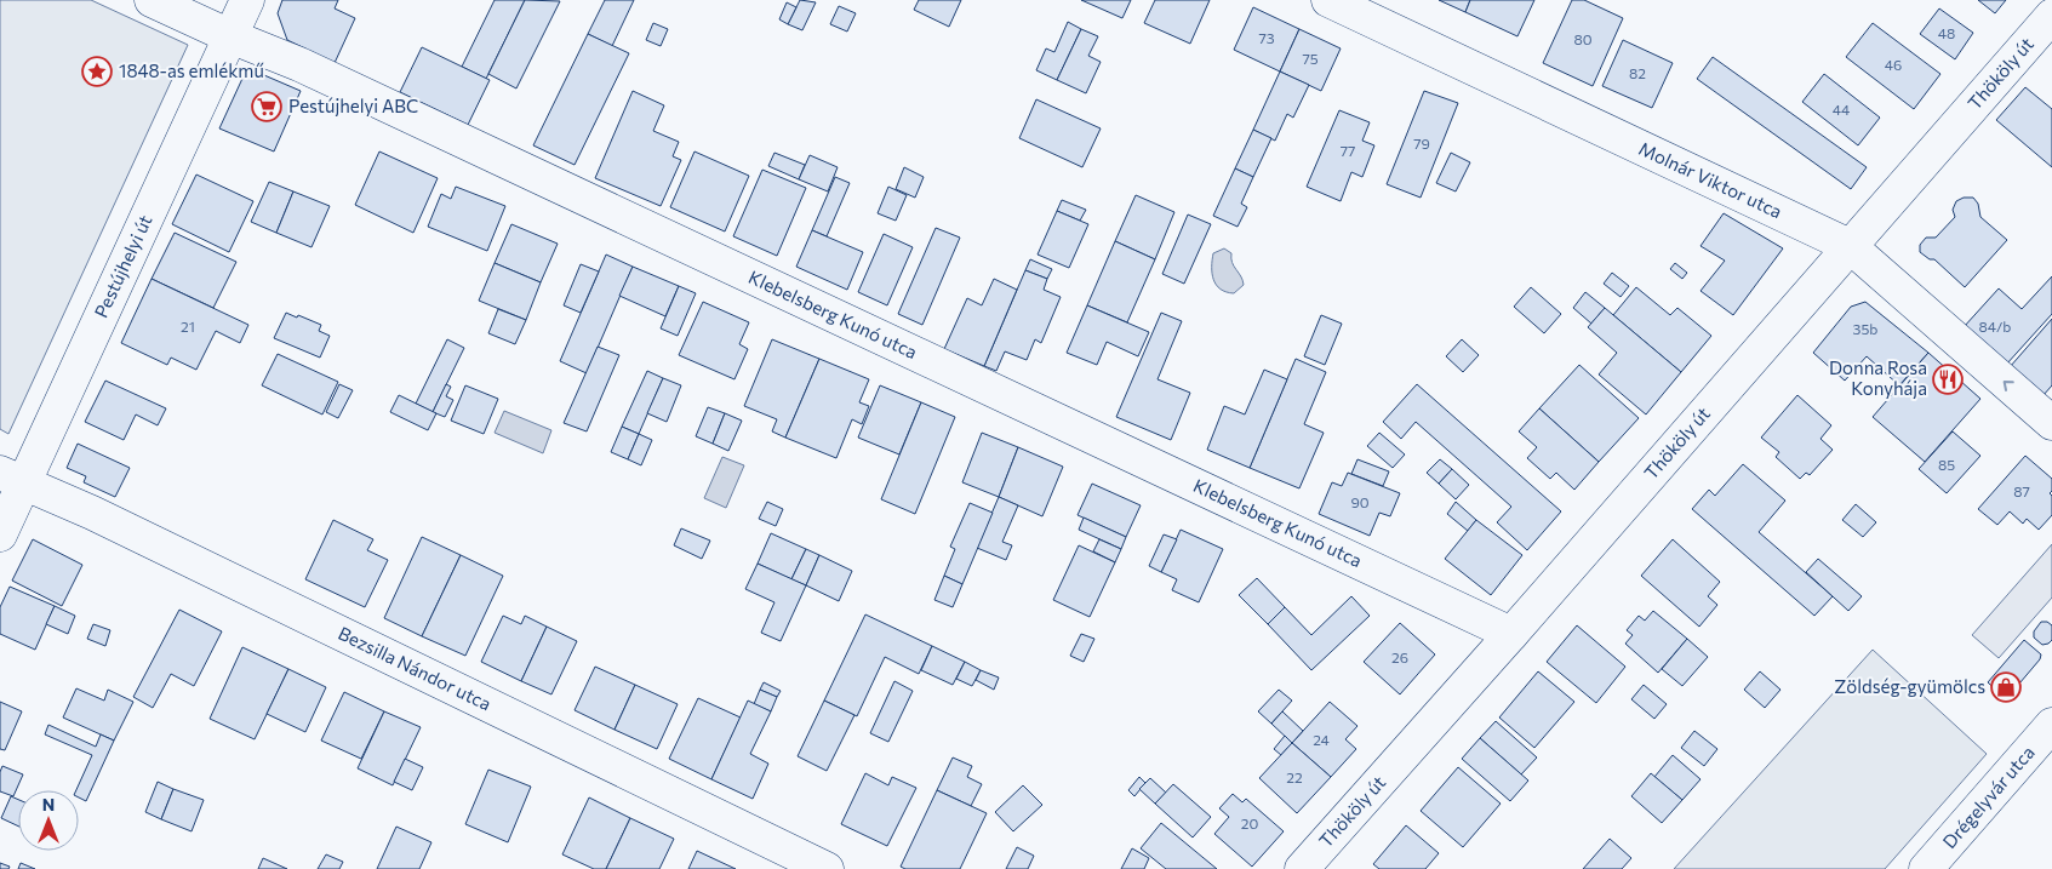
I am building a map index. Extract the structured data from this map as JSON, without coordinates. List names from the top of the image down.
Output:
{
  "streets": {
    "street": [
      "Thököly út",
      "Molnár Viktor utca",
      "Pestújhelyi út",
      "Klebelsberg Kunó utca",
      "Bezsilla Nándor utca",
      "Drégelyvár utca"
    ]
  },
  "crossings": [
    ["Thököly út", "Molnár Viktor utca"],
    ["Thököly út", "Klebelsberg Kunó utca"],
    ["Pestújhelyi út", "Klebelsberg Kunó utca"],
    ["Pestújhelyi út", "Bezsilla Nándor utca"]
  ],
  "places": {
    "place": ["1848-as emlékmű"],
    "supermarket": ["Pestújhelyi ABC"],
    "restaurant": ["Donna Rosa Konyhája"],
    "shop": ["Zöldség-gyümölcs"]
  },
  "house_numbers": [
    "48",
    "73",
    "80",
    "75",
    "46",
    "82",
    "44",
    "79",
    "77",
    "21",
    "84/b",
    "35b",
    "85",
    "87",
    "90",
    "26",
    "24",
    "22",
    "20"
  ],
  "north": "top"
}
